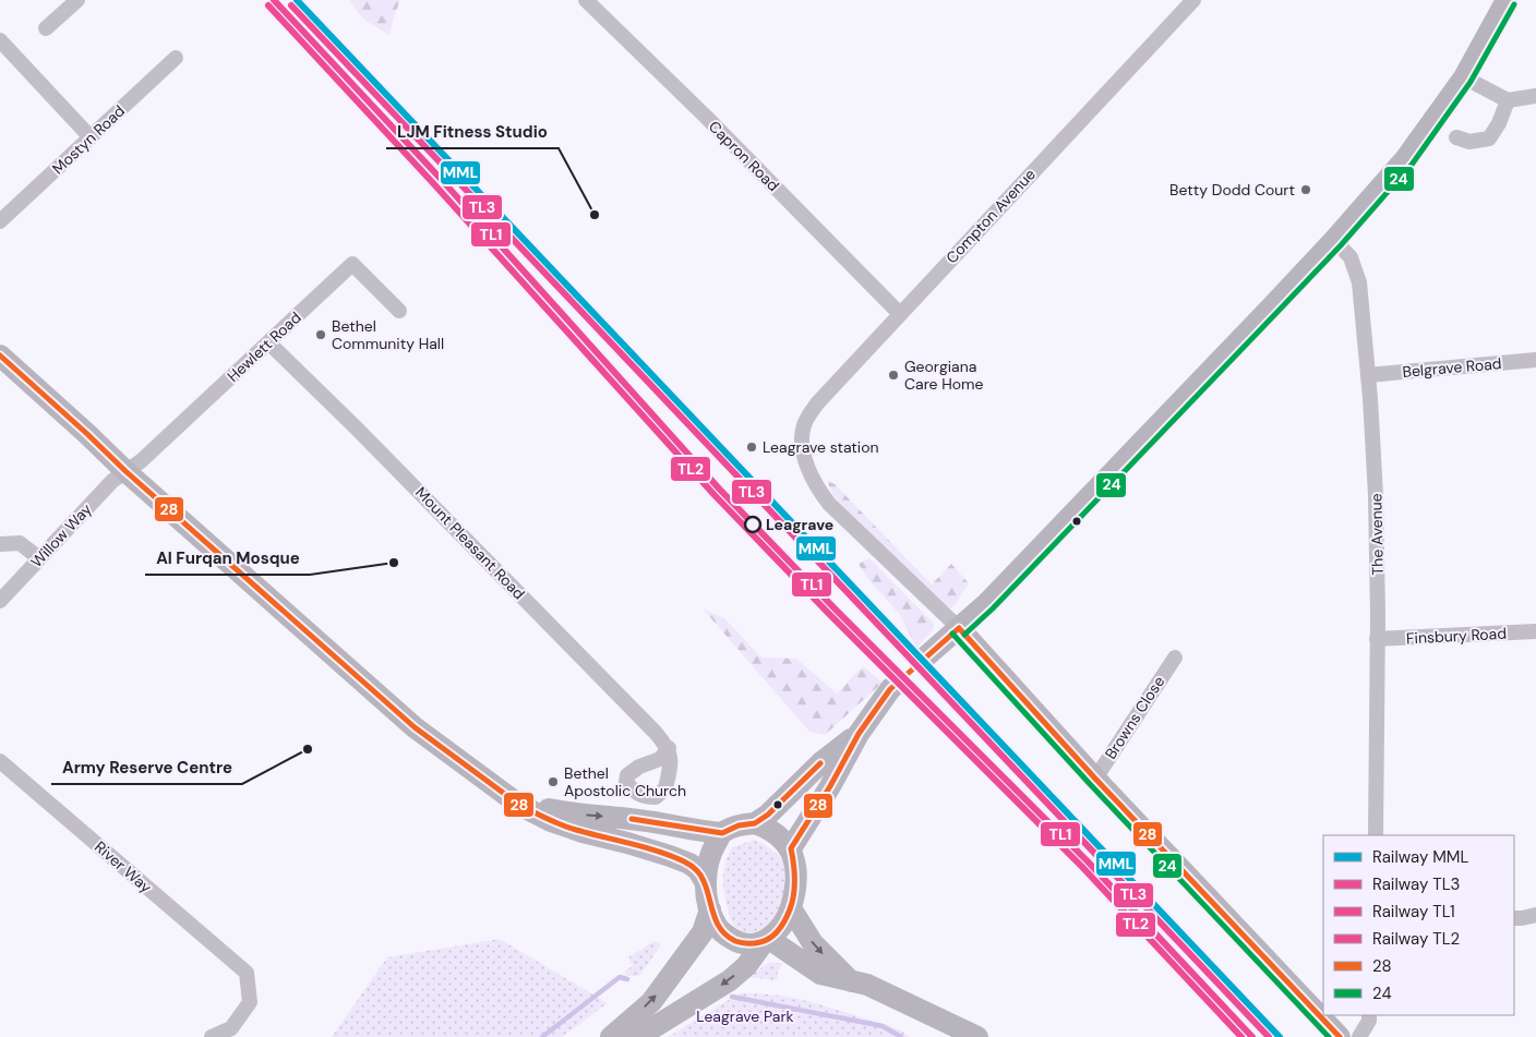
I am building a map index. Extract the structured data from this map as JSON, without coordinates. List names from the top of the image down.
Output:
{
  "streets": {
    "street": [
      "Mostyn Road",
      "Capron Road",
      "Compton Avenue",
      "Hewlett Road",
      "Belgrave Road",
      "The Avenue",
      "Willow Way",
      "Mount Pleasant Road",
      "Finsbury Road",
      "Browns Close",
      "River Way"
    ]
  },
  "crossings": [
    ["Capron Road", "Compton Avenue"],
    ["Hewlett Road", "Willow Way"],
    ["Hewlett Road", "Mount Pleasant Road"],
    ["Belgrave Road", "The Avenue"],
    ["The Avenue", "Finsbury Road"]
  ],
  "parks": ["Leagrave Park"],
  "places": [
    "Betty Dodd Court",
    "LJM Fitness Studio",
    "Bethel Community Hall",
    "Georgiana Care Home",
    "Leagrave station",
    "Leagrave",
    "Al Furqan Mosque",
    "Army Reserve Centre",
    "Bethel Apostolic Church"
  ],
  "lines": [
    "rail line MML",
    "rail line TL1",
    "transit line 24",
    "rail line TL3",
    "rail line TL2",
    "transit line 28"
  ],
  "legend": [
    "Railway MML",
    "Railway TL3",
    "Railway TL1",
    "Railway TL2",
    "28",
    "24"
  ]
}
